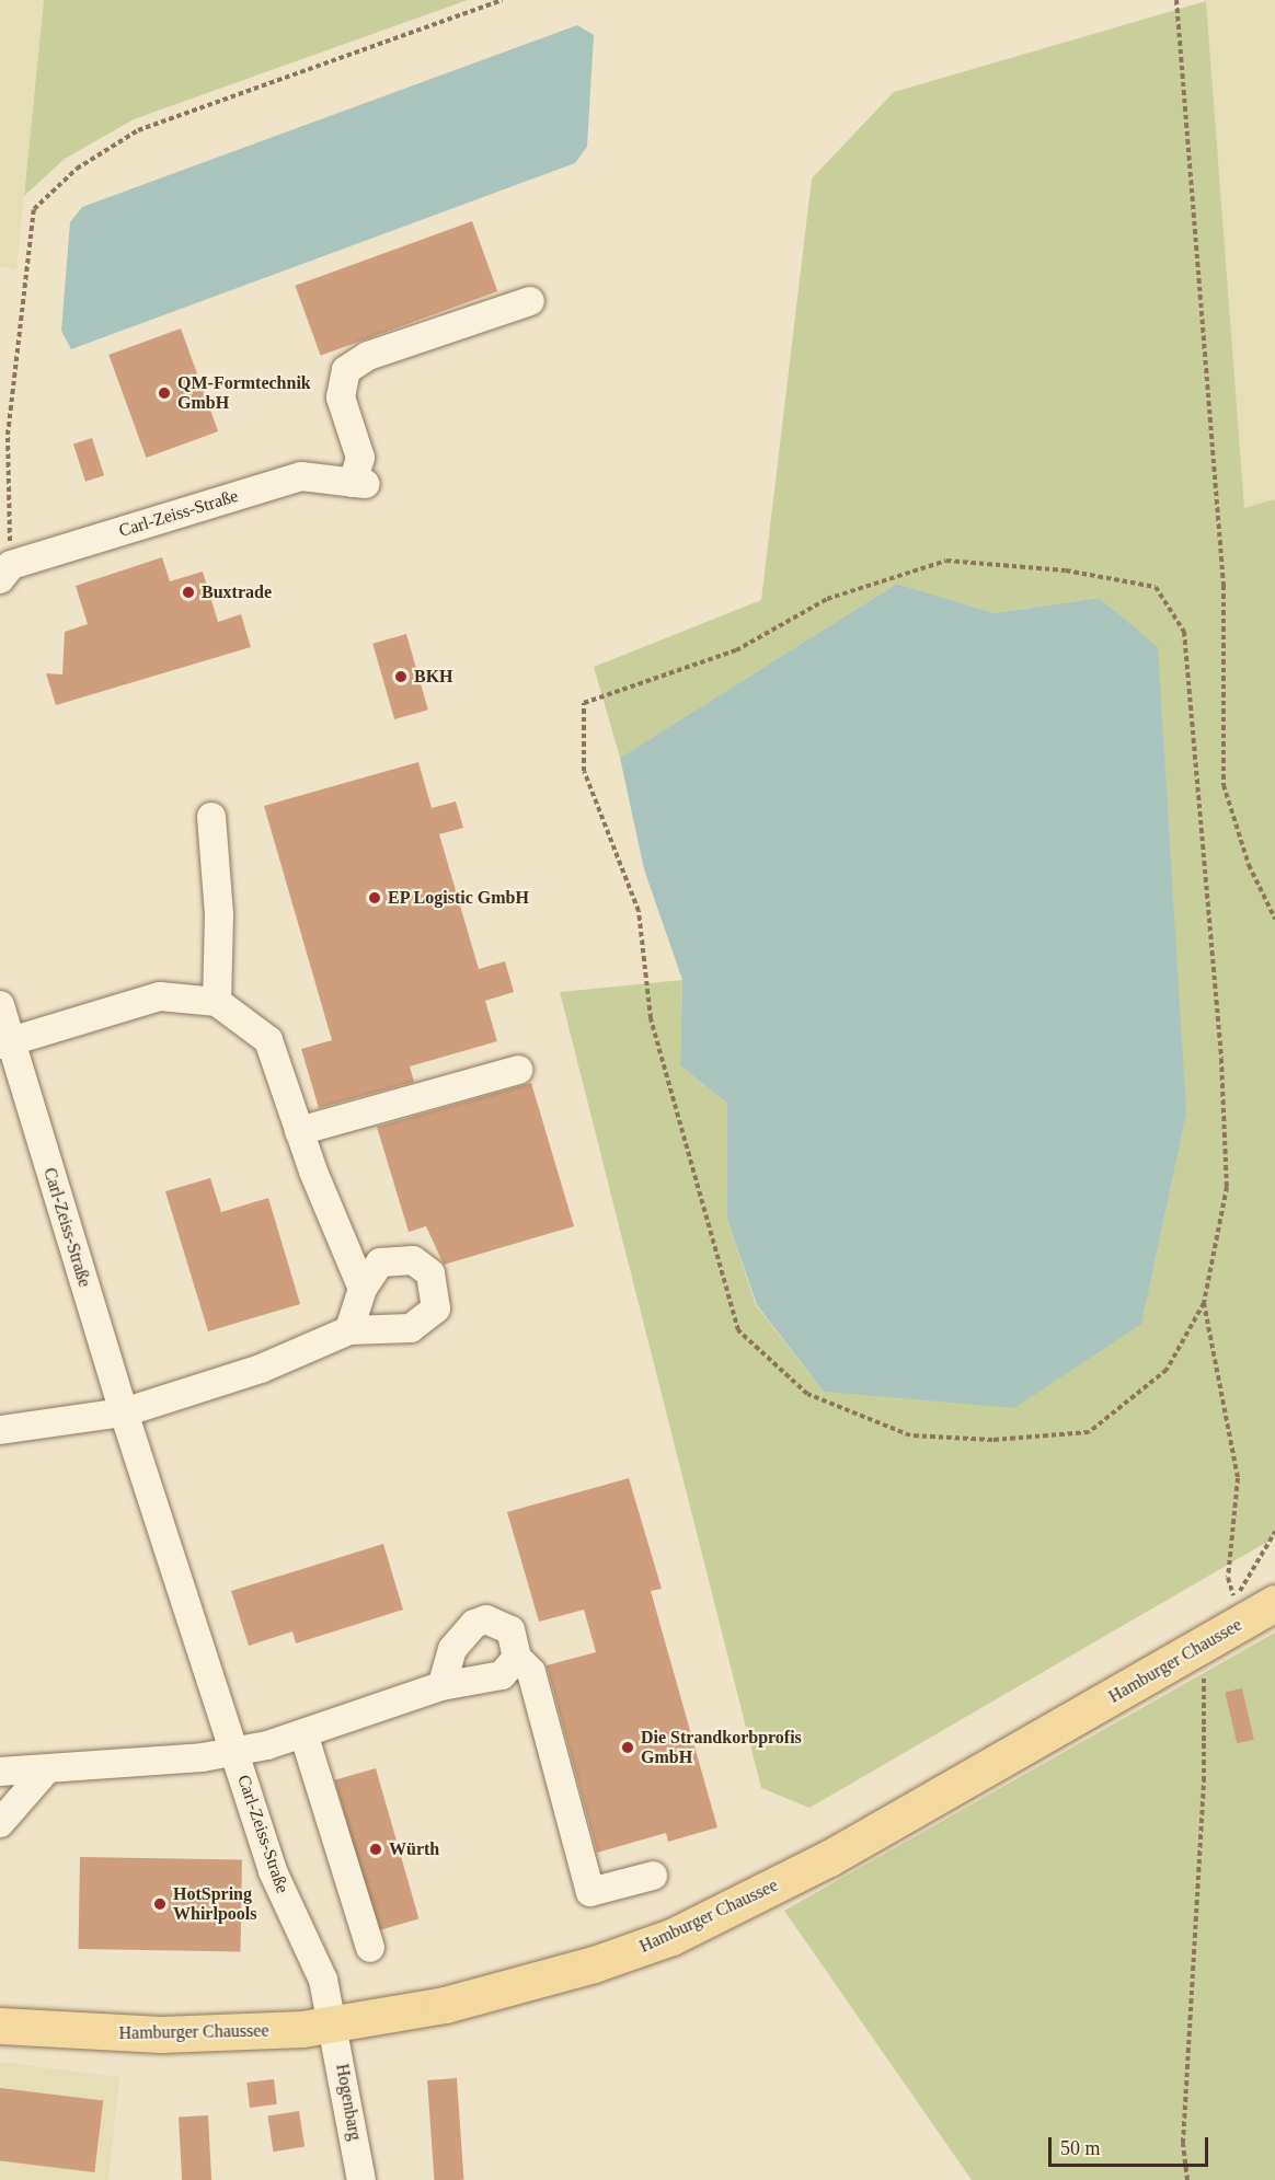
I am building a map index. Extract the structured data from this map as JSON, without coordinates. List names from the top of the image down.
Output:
{
  "streets": {
    "main road": ["Hamburger Chaussee"],
    "street": ["Carl-Zeiss-Straße", "Hogenbarg"]
  },
  "crossings": [
    ["Carl-Zeiss-Straße", "Hamburger Chaussee"],
    ["Carl-Zeiss-Straße", "Hogenbarg"],
    ["Hamburger Chaussee", "Hogenbarg"]
  ],
  "places": [
    "QM-Formtechnik GmbH",
    "Buxtrade",
    "BKH",
    "EP Logistic GmbH",
    "Die Strandkorbprofis GmbH",
    "Würth",
    "HotSpring Whirlpools"
  ],
  "scale_bar": "50 m"
}
